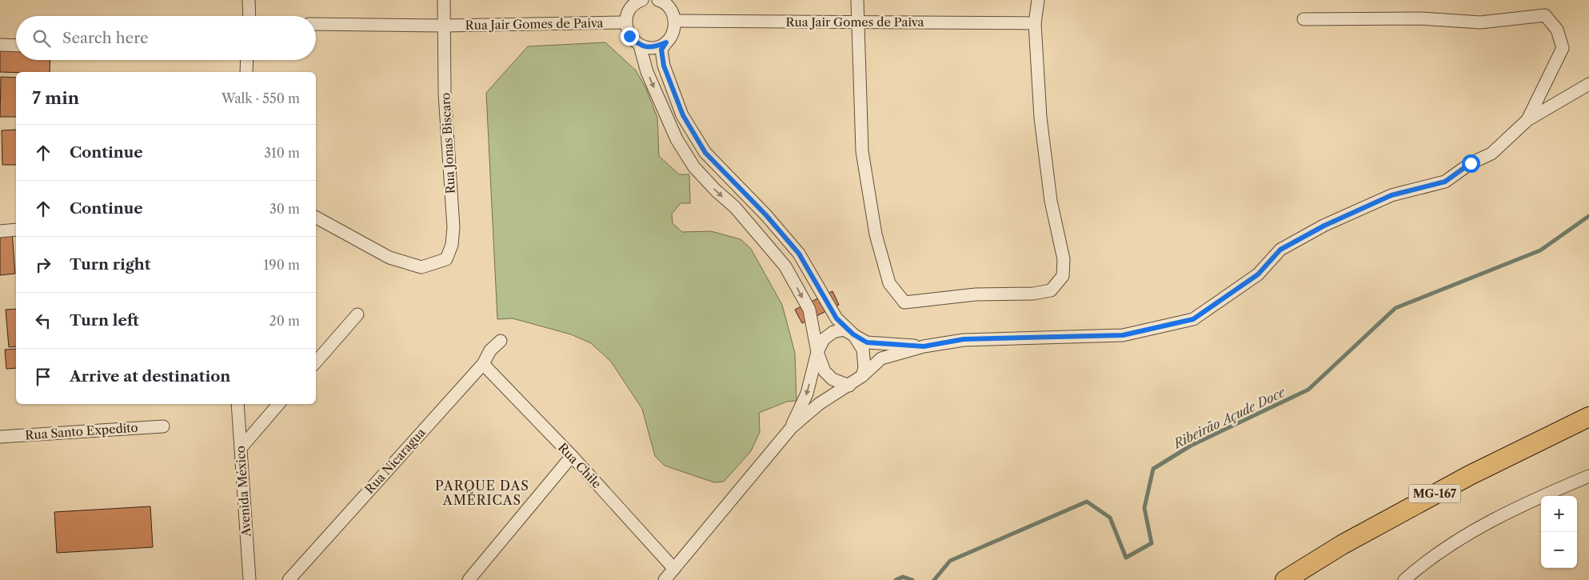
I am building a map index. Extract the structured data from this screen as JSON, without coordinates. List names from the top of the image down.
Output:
{
  "streets": {
    "main road": ["MG-167"],
    "street": [
      "Rua Jair Gomes de Paiva",
      "Rua Jonas Biscaro",
      "Rua Santo Expedito",
      "Rua Nicaragua",
      "Rua Chile",
      "Avenida México"
    ]
  },
  "crossings": [
    ["Rua Jair Gomes de Paiva", "Rua Jonas Biscaro"],
    ["Rua Nicaragua", "Rua Chile"]
  ],
  "districts": ["PARQUE DAS AMÉRICAS"],
  "water": ["Ribeirão Açude Doce"],
  "page": {
    "search": "Search here",
    "heading": ["7 min", "Walk · 550 m"],
    "list": [
      ["Continue", "310 m"],
      ["Continue", "30 m"],
      ["Turn right", "190 m"],
      ["Turn left", "20 m"],
      "Arrive at destination"
    ],
    "map_buttons": ["+", "−"]
  }
}
